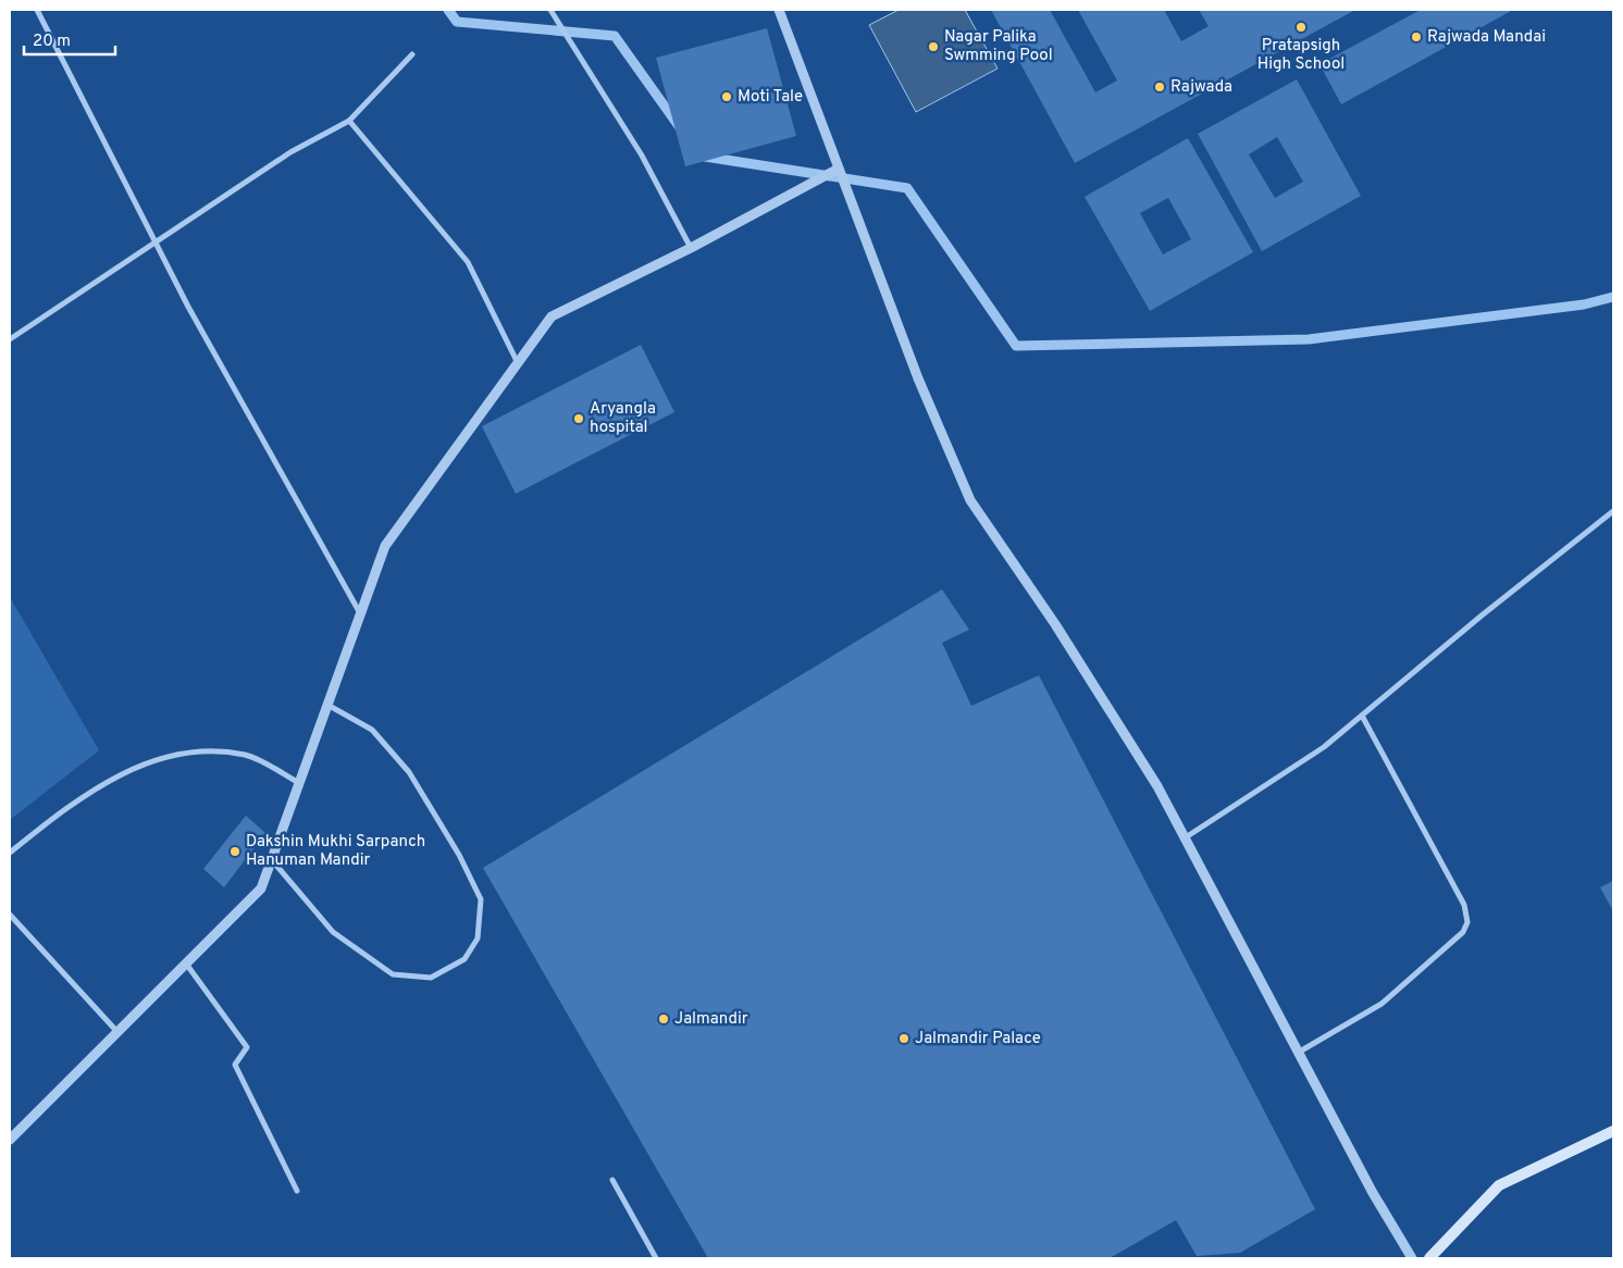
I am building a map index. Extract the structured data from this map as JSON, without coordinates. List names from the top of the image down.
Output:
{
  "places": [
    "Pratapsigh High School",
    "Rajwada Mandai",
    "Nagar Palika Swmming Pool",
    "Rajwada",
    "Moti Tale",
    "Aryangla hospital",
    "Dakshin Mukhi Sarpanch Hanuman Mandir",
    "Jalmandir",
    "Jalmandir Palace"
  ],
  "scale_bar": "20 m"
}
